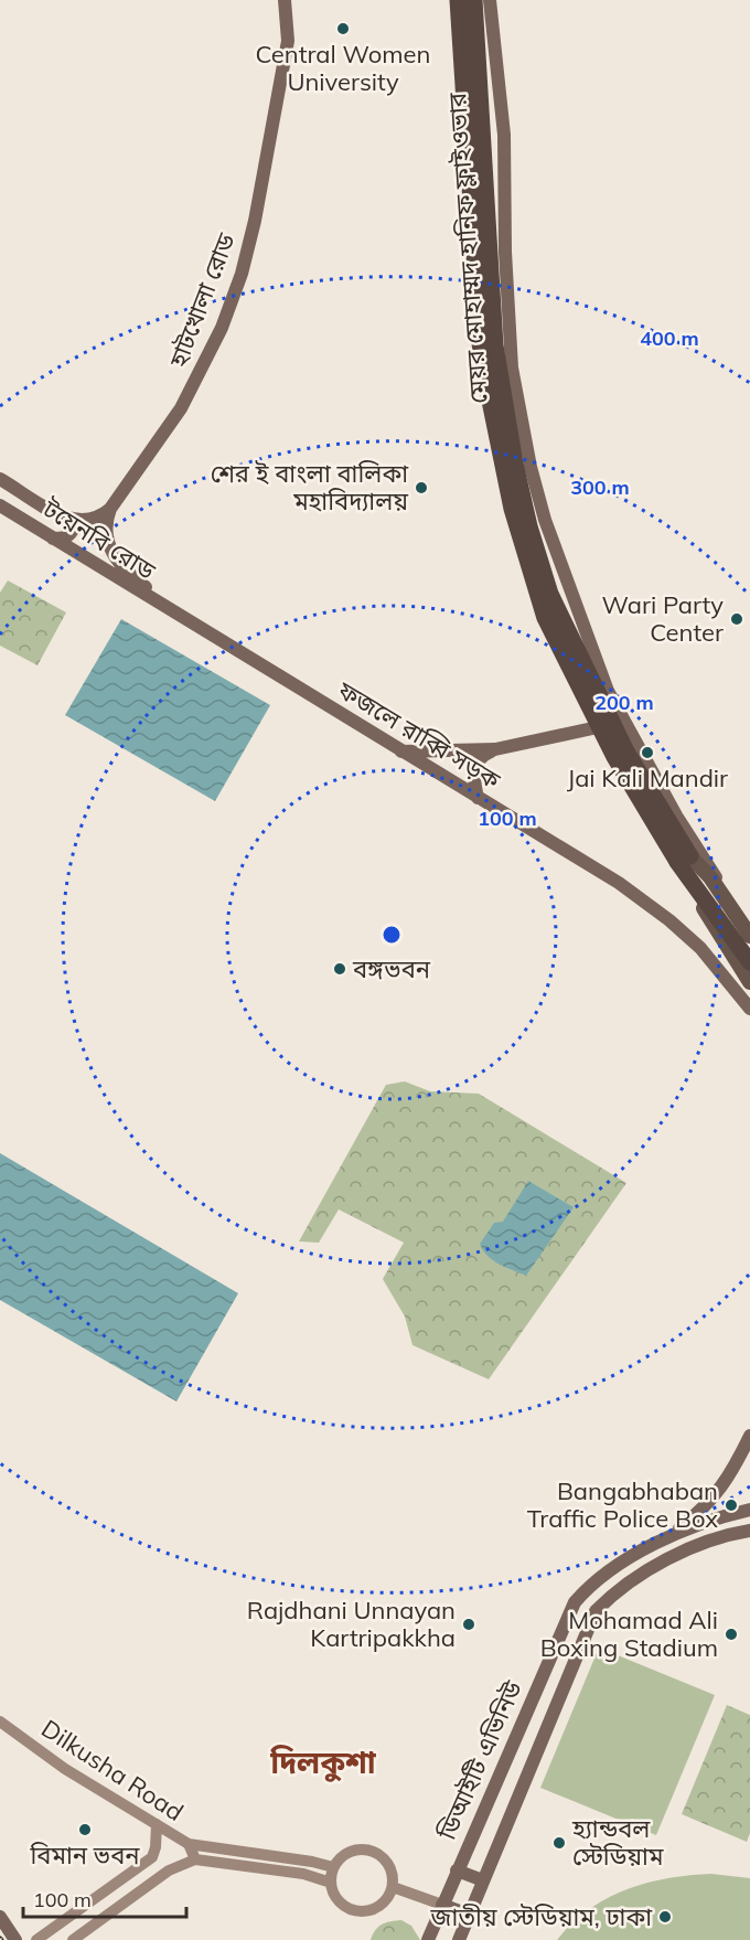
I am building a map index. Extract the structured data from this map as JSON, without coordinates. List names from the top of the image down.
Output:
{
  "streets": {
    "highway": ["মেয়র মোহাম্মদ হানিফ ফ্লাইওভার"],
    "main road": [
      "হাটখোলা রোড",
      "টয়েনবি রোড",
      "ফজলে রাব্বি সড়ক",
      "ডিআইটি এভিনিউ",
      "Dilkusha Road"
    ]
  },
  "crossings": [
    ["টয়েনবি রোড", "ফজলে রাব্বি সড়ক"]
  ],
  "districts": ["দিলকুশা"],
  "places": [
    "Central Women University",
    "শের ই বাংলা বালিকা মহাবিদ্যালয়",
    "Wari Party Center",
    "Jai Kali Mandir",
    "বঙ্গভবন",
    "Bangabhaban Traffic Police Box",
    "Rajdhani Unnayan Kartripakkha",
    "Mohamad Ali Boxing Stadium",
    "বিমান ভবন",
    "হ্যান্ডবল স্টেডিয়াম",
    "জাতীয় স্টেডিয়াম, ঢাকা"
  ],
  "scale_bar": "100 m",
  "rings": [
    "400 m",
    "300 m",
    "200 m",
    "100 m"
  ]
}
